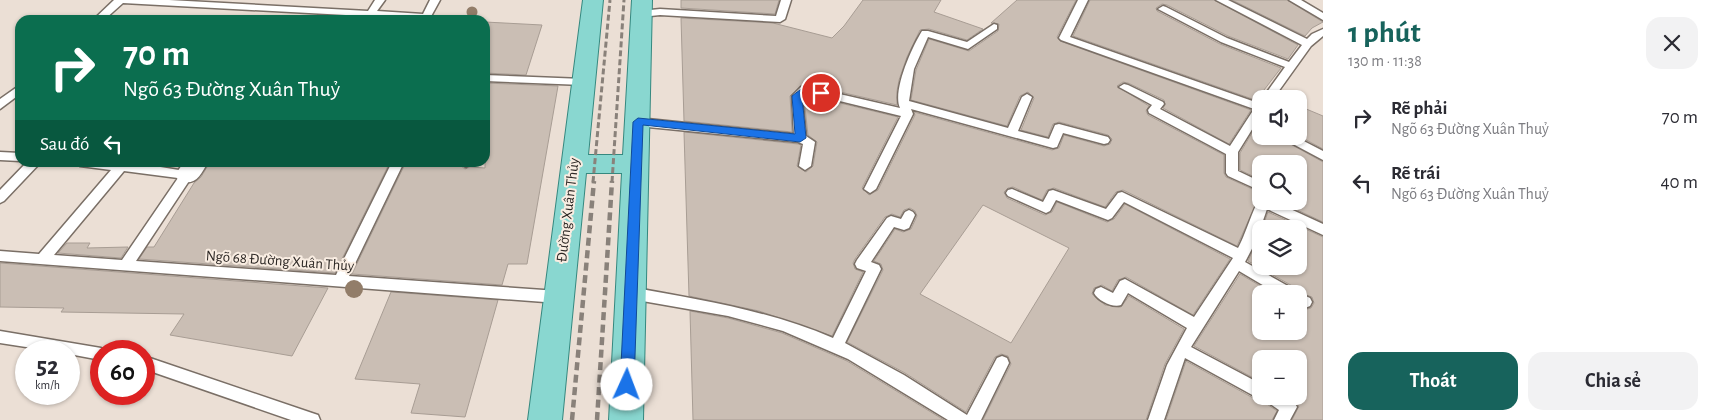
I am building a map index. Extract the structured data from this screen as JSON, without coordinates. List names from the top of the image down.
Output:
{
  "streets": {
    "main road": ["Đường Xuân Thủy"],
    "lane": ["Ngõ 68 Đường Xuân Thủy"]
  },
  "crossings": [
    ["Đường Xuân Thủy", "Ngõ 68 Đường Xuân Thủy"]
  ],
  "page": {
    "heading": ["1 phút", "130 m · 11:38"],
    "turn": ["70 m", "Ngõ 63 Đường Xuân Thuỷ"],
    "list": [
      {
        "name": "Rẽ phải",
        "note": "Ngõ 63 Đường Xuân Thuỷ",
        "value": "70 m"
      },
      {
        "name": "Rẽ trái",
        "note": "Ngõ 63 Đường Xuân Thuỷ",
        "value": "40 m"
      }
    ],
    "map_buttons": ["+", "−"],
    "then": "Sau đó",
    "speed": "52 km/h",
    "limit": "60",
    "buttons": ["Thoát", "Chia sẻ"]
  }
}
